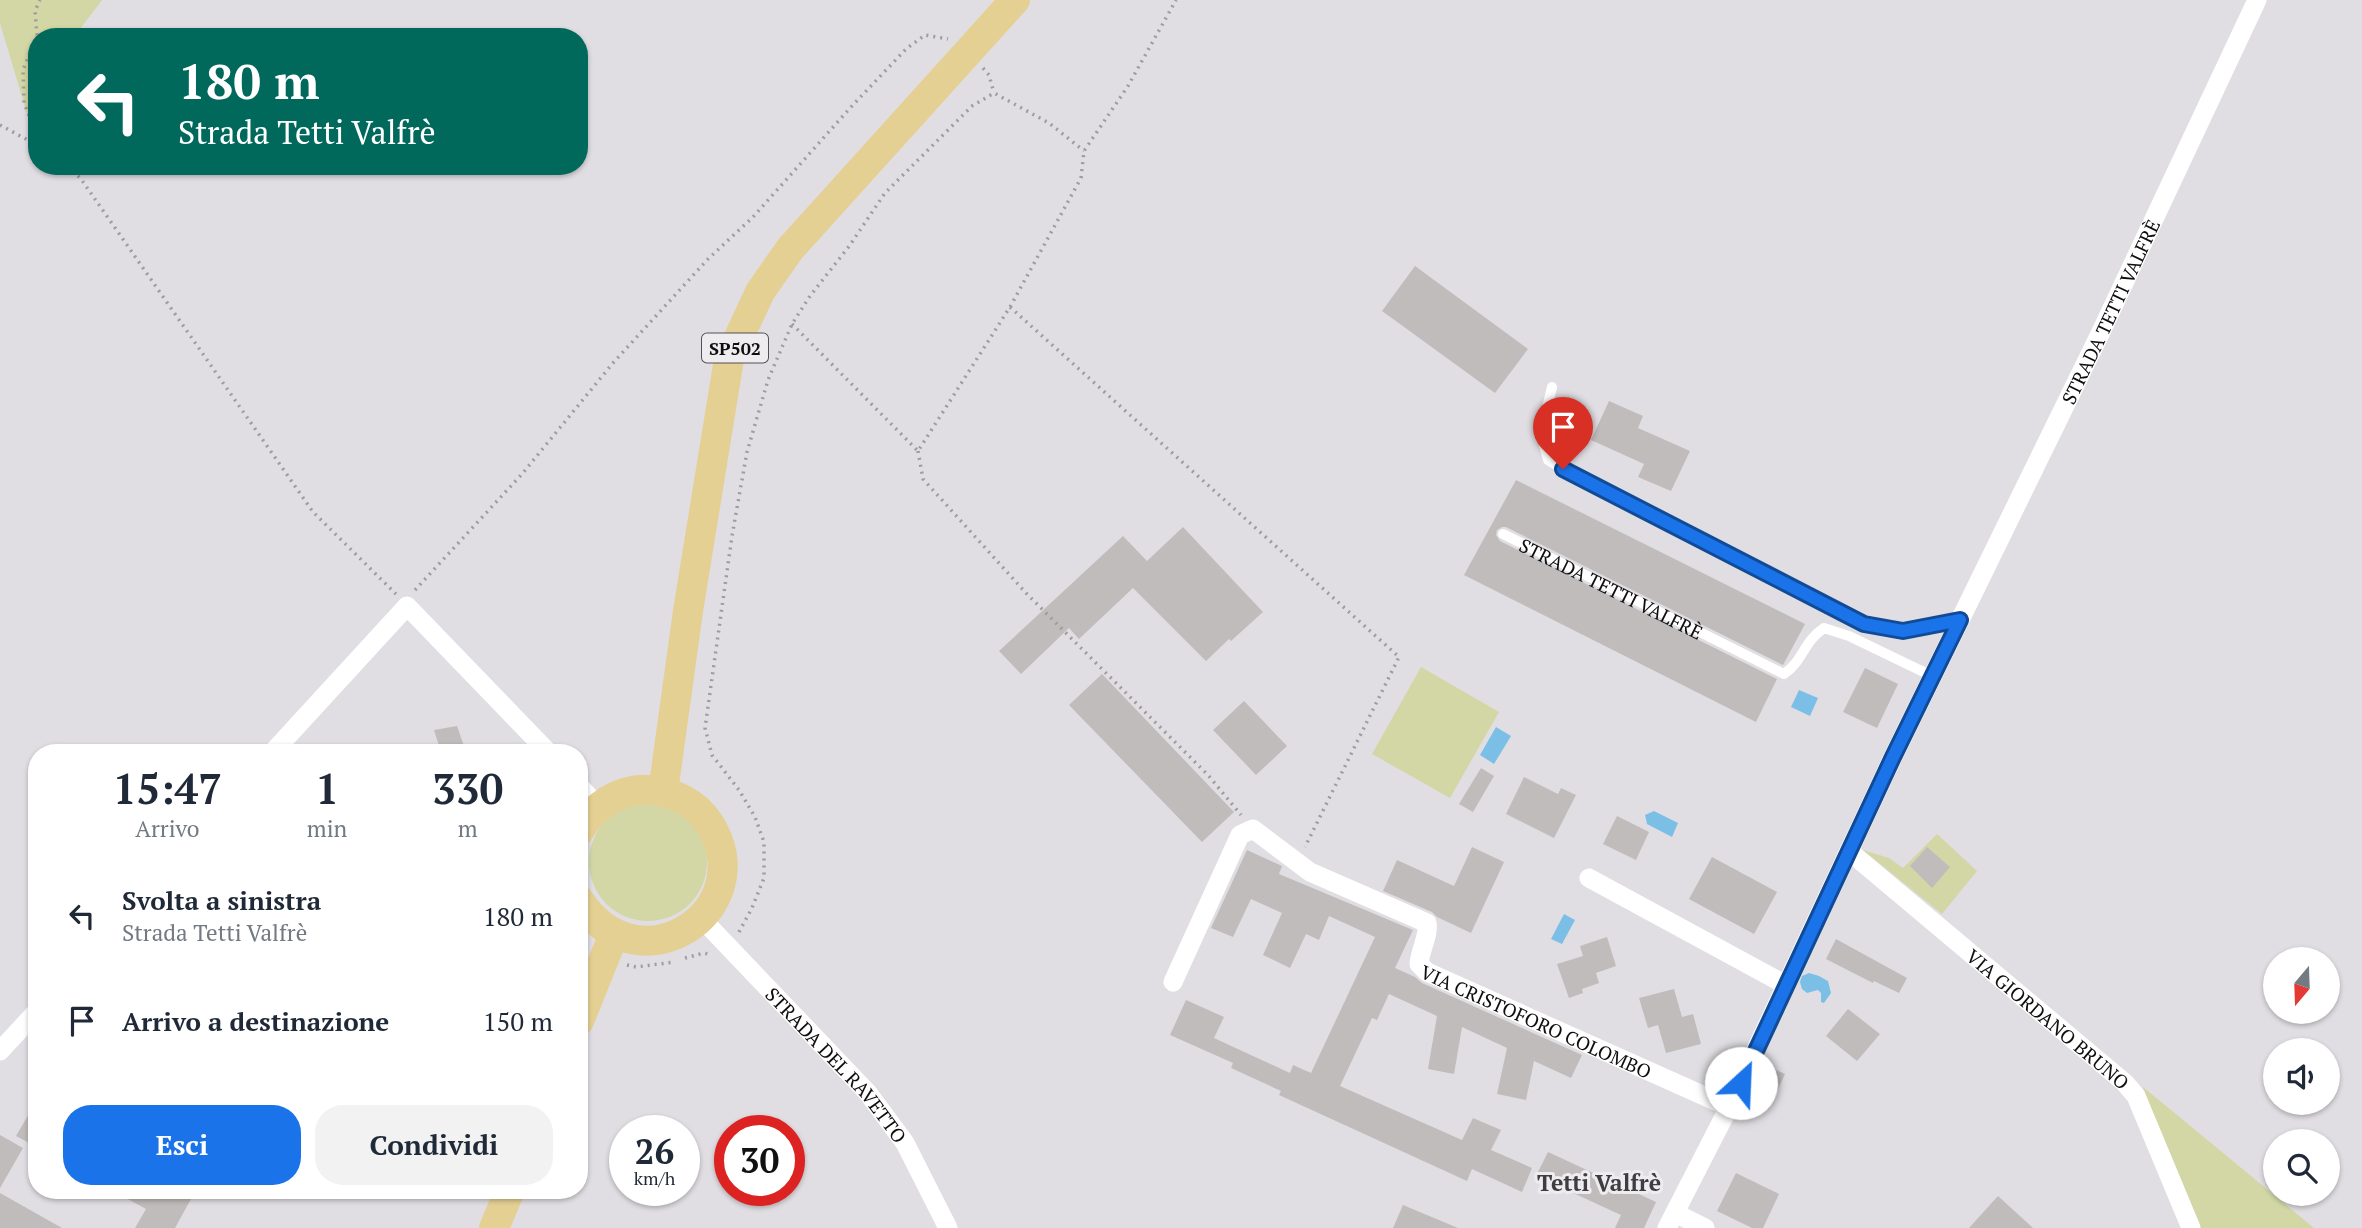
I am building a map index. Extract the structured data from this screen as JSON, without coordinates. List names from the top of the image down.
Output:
{
  "streets": {
    "main road": ["SP502"],
    "street": [
      "STRADA TETTI VALFRÈ",
      "VIA CRISTOFORO COLOMBO",
      "VIA GIORDANO BRUNO",
      "STRADA DEL RAVETTO"
    ]
  },
  "crossings": [
    ["STRADA TETTI VALFRÈ", "VIA CRISTOFORO COLOMBO"],
    ["STRADA TETTI VALFRÈ", "VIA GIORDANO BRUNO"]
  ],
  "districts": ["Tetti Valfrè"],
  "north": "bottom",
  "page": {
    "turn": ["180 m", "Strada Tetti Valfrè"],
    "eta": [
      "15:47",
      "Arrivo",
      "1",
      "min",
      "330",
      "m"
    ],
    "list": [
      {
        "name": "Svolta a sinistra",
        "note": "Strada Tetti Valfrè",
        "value": "180 m"
      },
      {
        "name": "Arrivo a destinazione",
        "value": "150 m"
      }
    ],
    "buttons": ["Esci", "Condividi"],
    "speed": "26 km/h",
    "limit": "30"
  }
}
